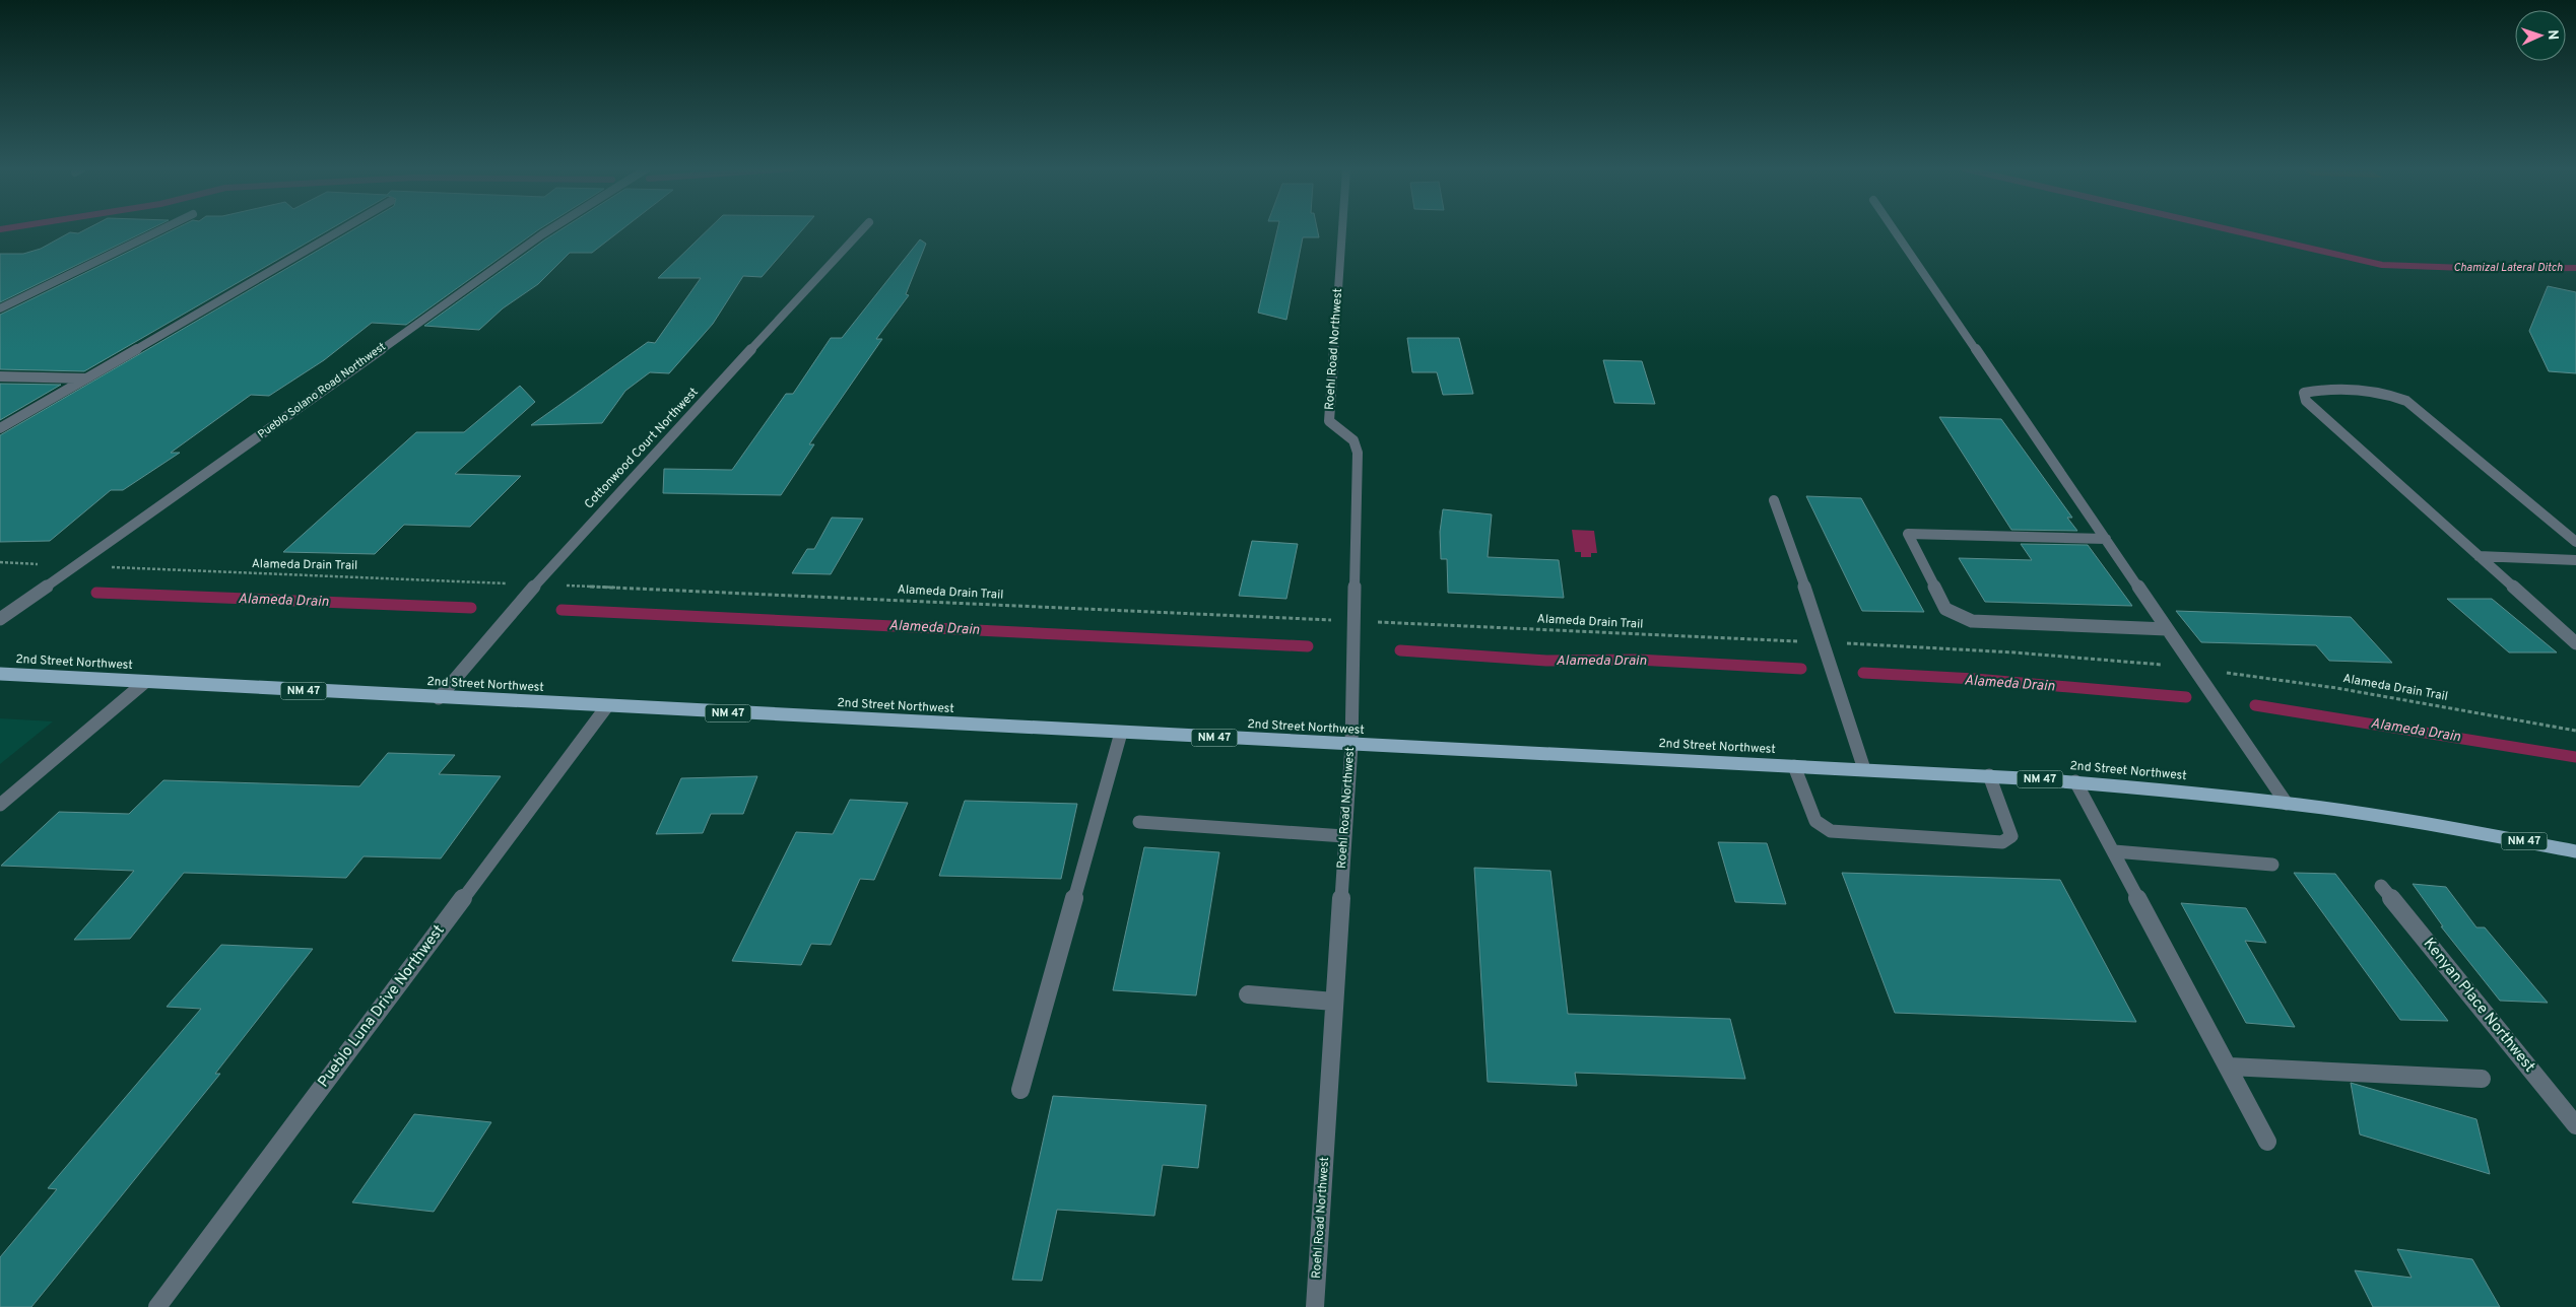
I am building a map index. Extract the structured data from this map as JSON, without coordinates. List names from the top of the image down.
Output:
{
  "streets": {
    "main road": ["2nd Street Northwest", "NM 47"],
    "street": [
      "Roehl Road Northwest",
      "Pueblo Solano Road Northwest",
      "Cottonwood Court Northwest",
      "Kenyan Place Northwest",
      "Pueblo Luna Drive Northwest"
    ],
    "path": ["Alameda Drain Trail"]
  },
  "crossings": [
    ["Roehl Road Northwest", "2nd Street Northwest"],
    ["Cottonwood Court Northwest", "2nd Street Northwest"],
    ["2nd Street Northwest", "Pueblo Luna Drive Northwest"]
  ],
  "water": ["Chamizal Lateral Ditch", "Alameda Drain"],
  "north": "right"
}
